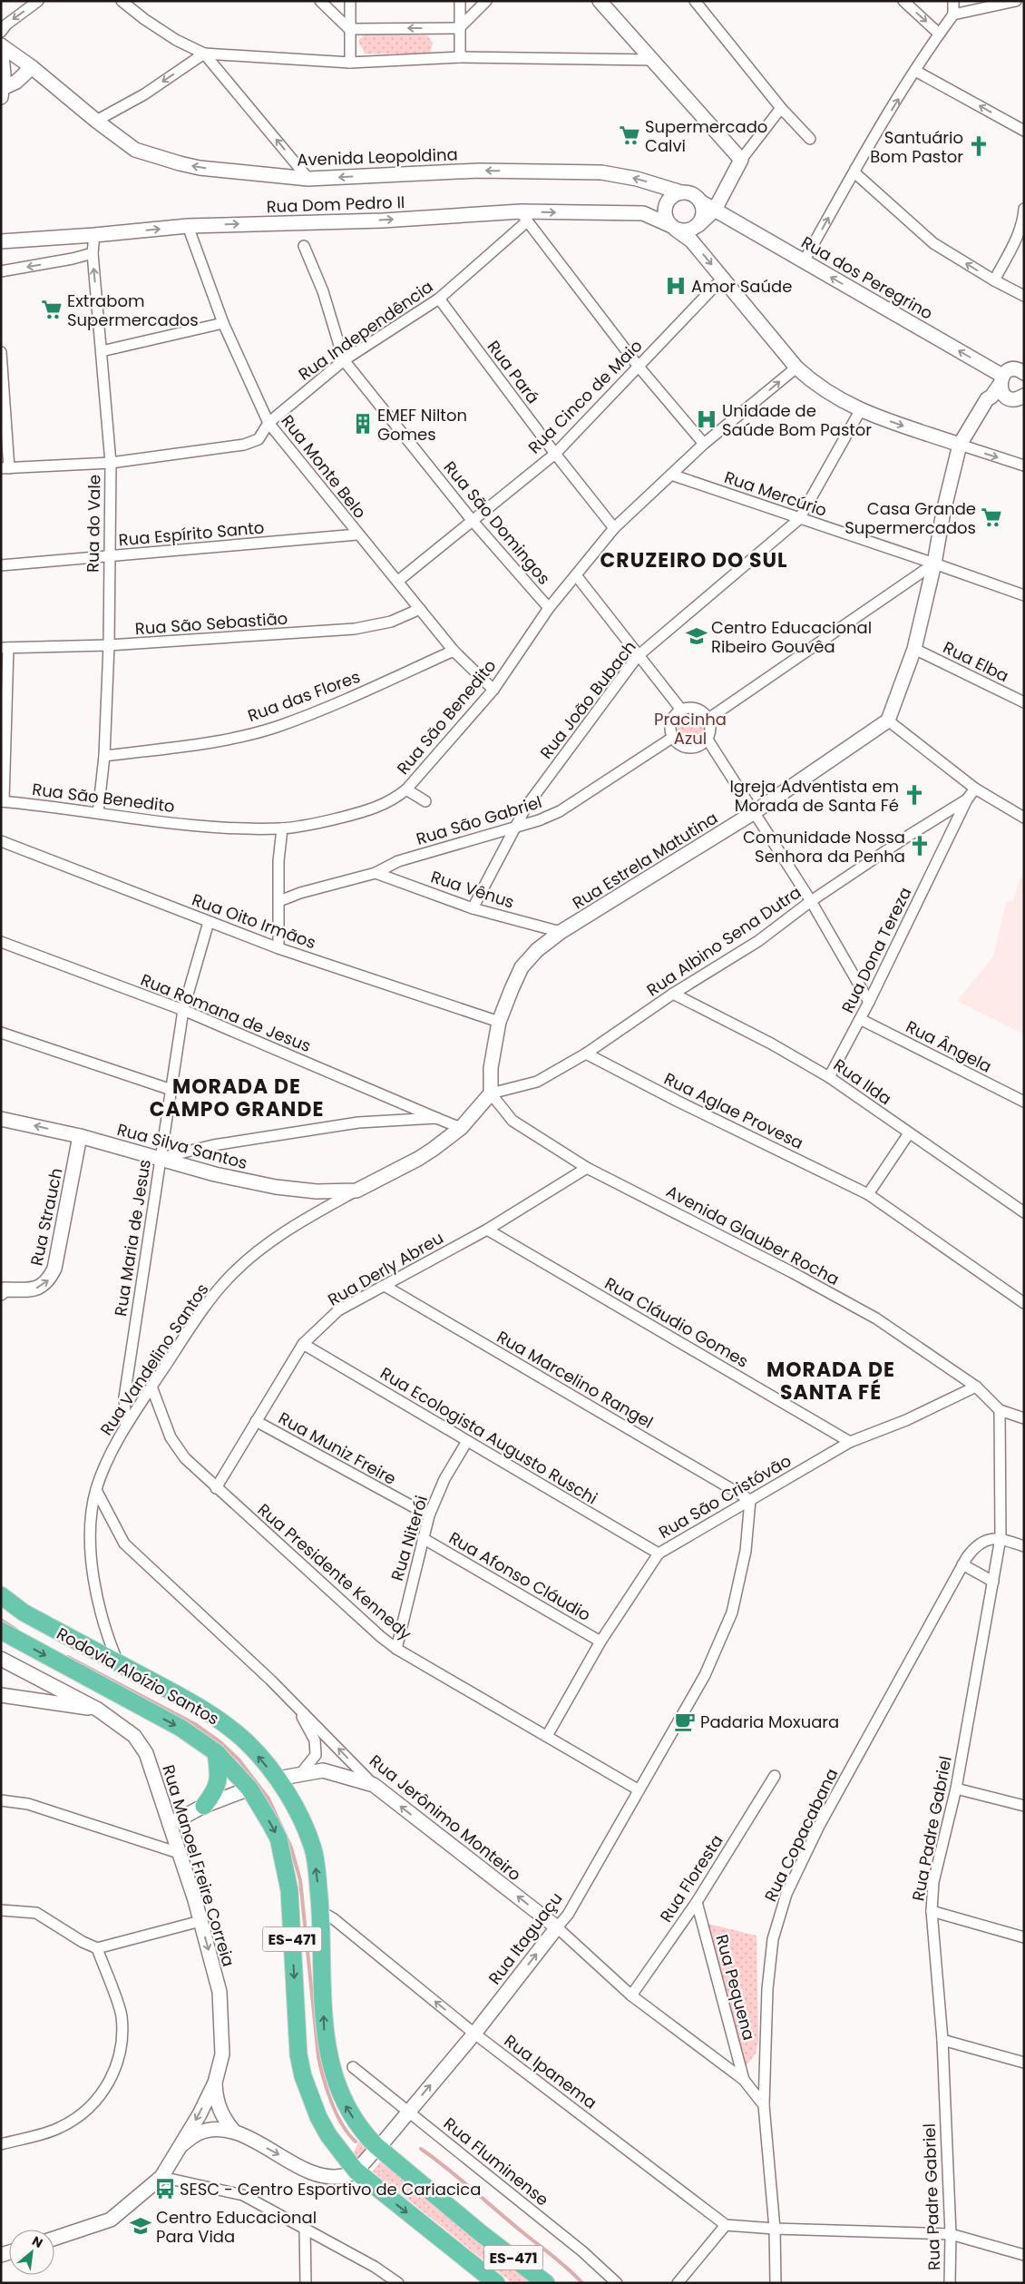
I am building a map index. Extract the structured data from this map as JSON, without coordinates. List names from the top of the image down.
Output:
{
  "streets": {
    "main road": ["Rodovia Aloízio Santos", "ES-471"],
    "street": [
      "Avenida Leopoldina",
      "Rua Dom Pedro II",
      "Rua dos Peregrino",
      "Rua Independência",
      "Rua Pará",
      "Rua Cinco de Maio",
      "Rua Monte Belo",
      "Rua Mercúrio",
      "Rua São Domingos",
      "Rua do Vale",
      "Rua Espírito Santo",
      "Rua São Sebastião",
      "Rua Elba",
      "Rua das Flores",
      "Rua João Bubach",
      "Rua São Benedito",
      "Rua São Gabriel",
      "Rua Estrela Matutina",
      "Rua Vênus",
      "Rua Oito Irmãos",
      "Rua Albino Sena Dutra",
      "Rua Dona Tereza",
      "Rua Romana de Jesus",
      "Rua Ângela",
      "Rua Ilda",
      "Rua Aglae Provesa",
      "Rua Silva Santos",
      "Rua Strauch",
      "Avenida Glauber Rocha",
      "Rua Maria de Jesus",
      "Rua Derly Abreu",
      "Rua Cláudio Gomes",
      "Rua Vandelino Santos",
      "Rua Marcelino Rangel",
      "Rua Ecologista Augusto Ruschi",
      "Rua Muniz Freire",
      "Rua São Cristóvão",
      "Rua Niterói",
      "Rua Presidente Kennedy",
      "Rua Afonso Cláudio",
      "Rua Jerônimo Monteiro",
      "Rua Padre Gabriel",
      "Rua Copacabana",
      "Rua Manoel Freire Correia",
      "Rua Floresta",
      "Rua Itaguaçu",
      "Rua Pequena",
      "Rua Ipanema",
      "Rua Fluminense"
    ]
  },
  "crossings": [
    ["Avenida Leopoldina", "Rua Dom Pedro II"],
    ["Avenida Leopoldina", "Rua dos Peregrino"],
    ["Rua Dom Pedro II", "Rua dos Peregrino"],
    ["Rua Dom Pedro II", "Rua Independência"],
    ["Rua Dom Pedro II", "Rua Cinco de Maio"],
    ["Rua Dom Pedro II", "Rua Monte Belo"],
    ["Rua Dom Pedro II", "Rua do Vale"],
    ["Rua Dom Pedro II", "Rua João Bubach"],
    ["Rua Dom Pedro II", "Rua São Benedito"],
    ["Rua Independência", "Rua Pará"],
    ["Rua Independência", "Rua Monte Belo"],
    ["Rua Independência", "Rua São Domingos"],
    ["Rua Independência", "Rua do Vale"],
    ["Rua Pará", "Rua Cinco de Maio"],
    ["Rua Pará", "Rua São Benedito"],
    ["Rua Cinco de Maio", "Rua Monte Belo"],
    ["Rua Cinco de Maio", "Rua São Domingos"],
    ["Rua Monte Belo", "Rua Espírito Santo"],
    ["Rua Monte Belo", "Rua São Sebastião"],
    ["Rua Monte Belo", "Rua das Flores"],
    ["Rua Monte Belo", "Rua São Benedito"],
    ["Rua Mercúrio", "Rua João Bubach"],
    ["Rua Mercúrio", "Rua São Benedito"],
    ["Rua São Domingos", "Rua São Benedito"],
    ["Rua do Vale", "Rua Espírito Santo"],
    ["Rua do Vale", "Rua São Sebastião"],
    ["Rua do Vale", "Rua das Flores"],
    ["Rua do Vale", "Rua São Benedito"],
    ["Rua João Bubach", "Rua São Gabriel"],
    ["Rua João Bubach", "Rua Vênus"],
    ["Rua São Gabriel", "Rua Vênus"],
    ["Rua Estrela Matutina", "Rua Vênus"],
    ["Rua Estrela Matutina", "Rua Oito Irmãos"],
    ["Rua Estrela Matutina", "Rua Albino Sena Dutra"],
    ["Rua Estrela Matutina", "Avenida Glauber Rocha"],
    ["Rua Oito Irmãos", "Rua Maria de Jesus"],
    ["Rua Albino Sena Dutra", "Rua Dona Tereza"],
    ["Rua Albino Sena Dutra", "Rua Ilda"],
    ["Rua Albino Sena Dutra", "Rua Aglae Provesa"],
    ["Rua Albino Sena Dutra", "Avenida Glauber Rocha"],
    ["Rua Dona Tereza", "Rua Ângela"],
    ["Rua Dona Tereza", "Rua Ilda"],
    ["Rua Romana de Jesus", "Rua Maria de Jesus"],
    ["Rua Silva Santos", "Rua Strauch"],
    ["Rua Silva Santos", "Rua Maria de Jesus"],
    ["Rua Silva Santos", "Rua Vandelino Santos"],
    ["Avenida Glauber Rocha", "Rua Derly Abreu"],
    ["Avenida Glauber Rocha", "Rua São Cristóvão"],
    ["Avenida Glauber Rocha", "Rua Padre Gabriel"],
    ["Rua Maria de Jesus", "Rua Vandelino Santos"],
    ["Rua Derly Abreu", "Rua Cláudio Gomes"],
    ["Rua Derly Abreu", "Rua Marcelino Rangel"],
    ["Rua Derly Abreu", "Rua Ecologista Augusto Ruschi"],
    ["Rua Derly Abreu", "Rua Muniz Freire"],
    ["Rua Derly Abreu", "Rua Presidente Kennedy"],
    ["Rua Cláudio Gomes", "Rua São Cristóvão"],
    ["Rua Vandelino Santos", "Rua Presidente Kennedy"],
    ["Rua Vandelino Santos", "Rodovia Aloízio Santos"],
    ["Rua Vandelino Santos", "Rua Jerônimo Monteiro"],
    ["Rua Marcelino Rangel", "Rua São Cristóvão"],
    ["Rua Marcelino Rangel", "Rua Itaguaçu"],
    ["Rua Ecologista Augusto Ruschi", "Rua São Cristóvão"],
    ["Rua Ecologista Augusto Ruschi", "Rua Niterói"],
    ["Rua Muniz Freire", "Rua Niterói"],
    ["Rua São Cristóvão", "Rua Presidente Kennedy"],
    ["Rua São Cristóvão", "Rua Afonso Cláudio"],
    ["Rua São Cristóvão", "Rua Itaguaçu"],
    ["Rua Niterói", "Rua Presidente Kennedy"],
    ["Rua Niterói", "Rua Afonso Cláudio"],
    ["Rua Presidente Kennedy", "Rua Itaguaçu"],
    ["Rodovia Aloízio Santos", "Rua Itaguaçu"],
    ["Rodovia Aloízio Santos", "Rua Ipanema"],
    ["Rua Jerônimo Monteiro", "Rua Copacabana"],
    ["Rua Jerônimo Monteiro", "Rua Floresta"],
    ["Rua Jerônimo Monteiro", "Rua Itaguaçu"],
    ["Rua Jerônimo Monteiro", "Rua Pequena"],
    ["Rua Padre Gabriel", "Rua Copacabana"],
    ["Rua Floresta", "Rua Pequena"],
    ["Rua Itaguaçu", "Rua Ipanema"],
    ["Rua Itaguaçu", "Rua Fluminense"]
  ],
  "one_way": [
    "Rua Dom Pedro II",
    "Rua Strauch",
    "Rua Jerônimo Monteiro",
    "Rua Ipanema"
  ],
  "districts": ["CRUZEIRO DO SUL", "MORADA DE CAMPO GRANDE", "MORADA DE SANTA FÉ"],
  "parks": ["Pracinha Azul"],
  "places": {
    "supermarket": ["Supermercado Calvi", "Extrabom Supermercados", "Casa Grande Supermercados"],
    "church": ["Santuário Bom Pastor", "Igreja Adventista em Morada de Santa Fé", "Comunidade Nossa Senhora da Penha"],
    "hospital": ["Amor Saúde", "Unidade de Saúde Bom Pastor"],
    "building": ["EMEF Nilton Gomes"],
    "school or university": ["Centro Educacional Ribeiro Gouvêa", "Centro Educacional Para Vida"],
    "cafe": ["Padaria Moxuara"],
    "bus stop": ["SESC - Centro Esportivo de Cariacica"]
  },
  "north": "top right"
}
